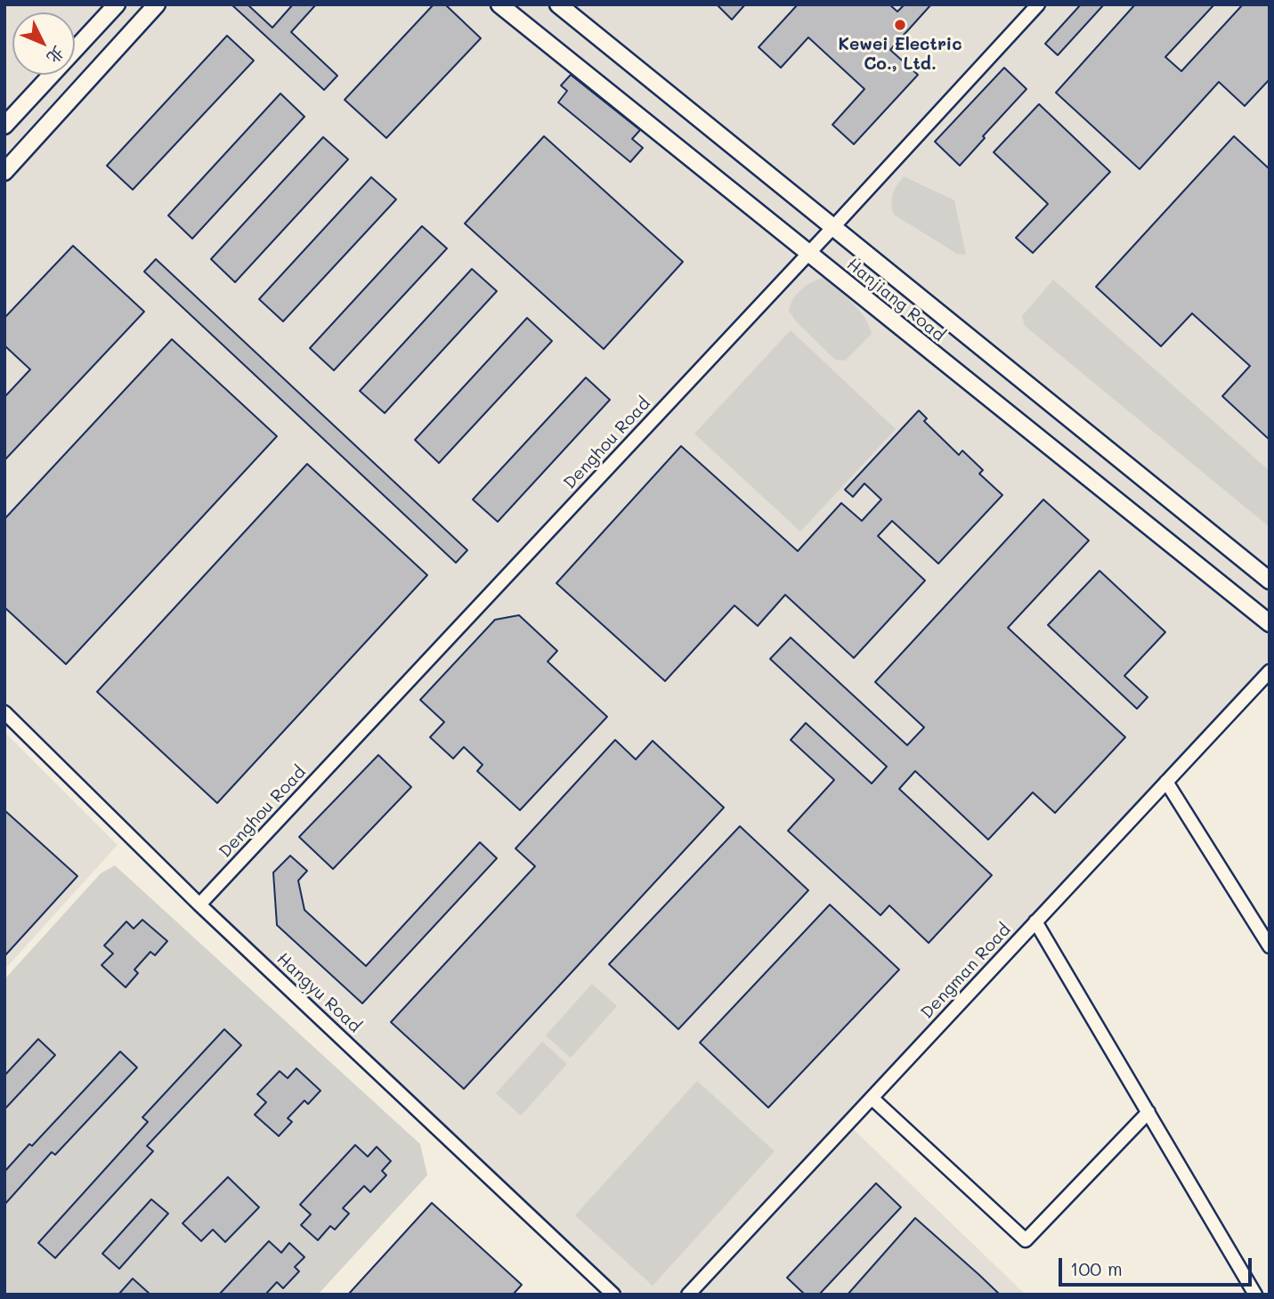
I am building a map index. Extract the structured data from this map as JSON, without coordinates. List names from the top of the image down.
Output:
{
  "streets": {
    "main road": ["Hanjiang Road"],
    "street": ["Denghou Road", "Dengman Road", "Hangyu Road"]
  },
  "crossings": [
    ["Hanjiang Road", "Denghou Road"],
    ["Denghou Road", "Hangyu Road"]
  ],
  "places": ["Kewei Electric Co., Ltd."],
  "scale_bar": "100 m",
  "north": "bottom right"
}
